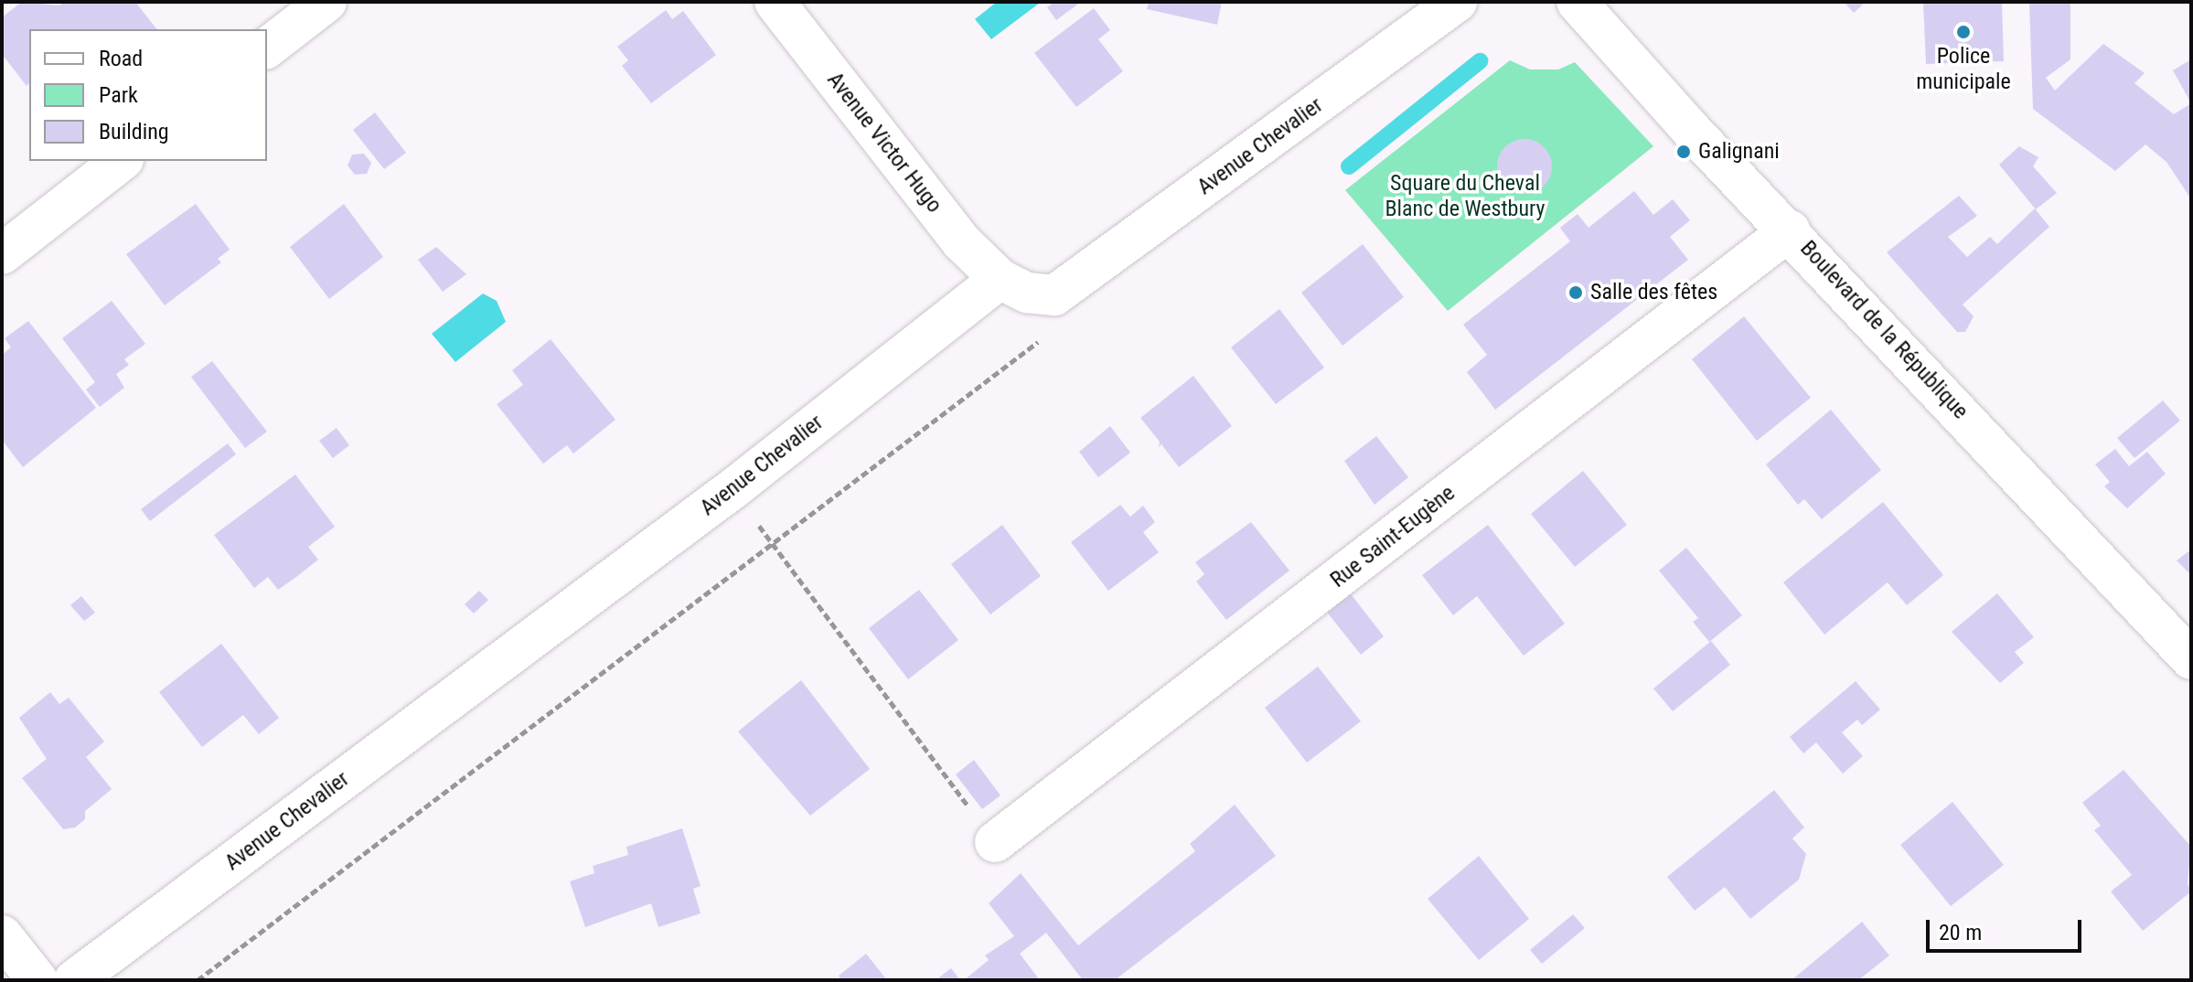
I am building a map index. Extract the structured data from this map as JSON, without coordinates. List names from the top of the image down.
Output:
{
  "streets": {
    "street": [
      "Avenue Victor Hugo",
      "Avenue Chevalier",
      "Boulevard de la République",
      "Rue Saint-Eugène"
    ]
  },
  "crossings": [
    ["Avenue Victor Hugo", "Avenue Chevalier"],
    ["Boulevard de la République", "Rue Saint-Eugène"]
  ],
  "parks": ["Square du Cheval Blanc de Westbury"],
  "places": ["Police municipale", "Galignani", "Salle des fêtes"],
  "legend": ["Road", "Park", "Building"],
  "scale_bar": "20 m"
}
